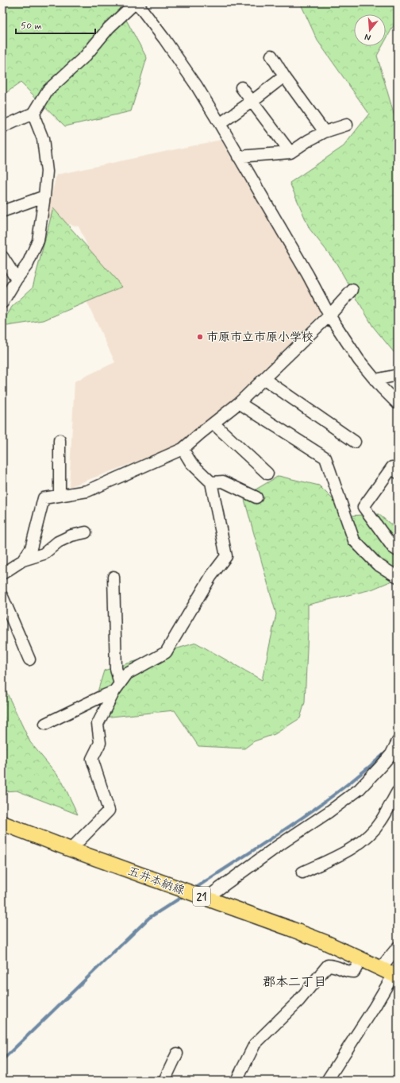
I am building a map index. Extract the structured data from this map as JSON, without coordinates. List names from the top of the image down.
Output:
{
  "streets": {
    "main road": ["五井本納線", "21"]
  },
  "districts": ["郡本二丁目"],
  "places": ["市原市立市原小学校"],
  "scale_bar": "50 m",
  "north": "bottom"
}
